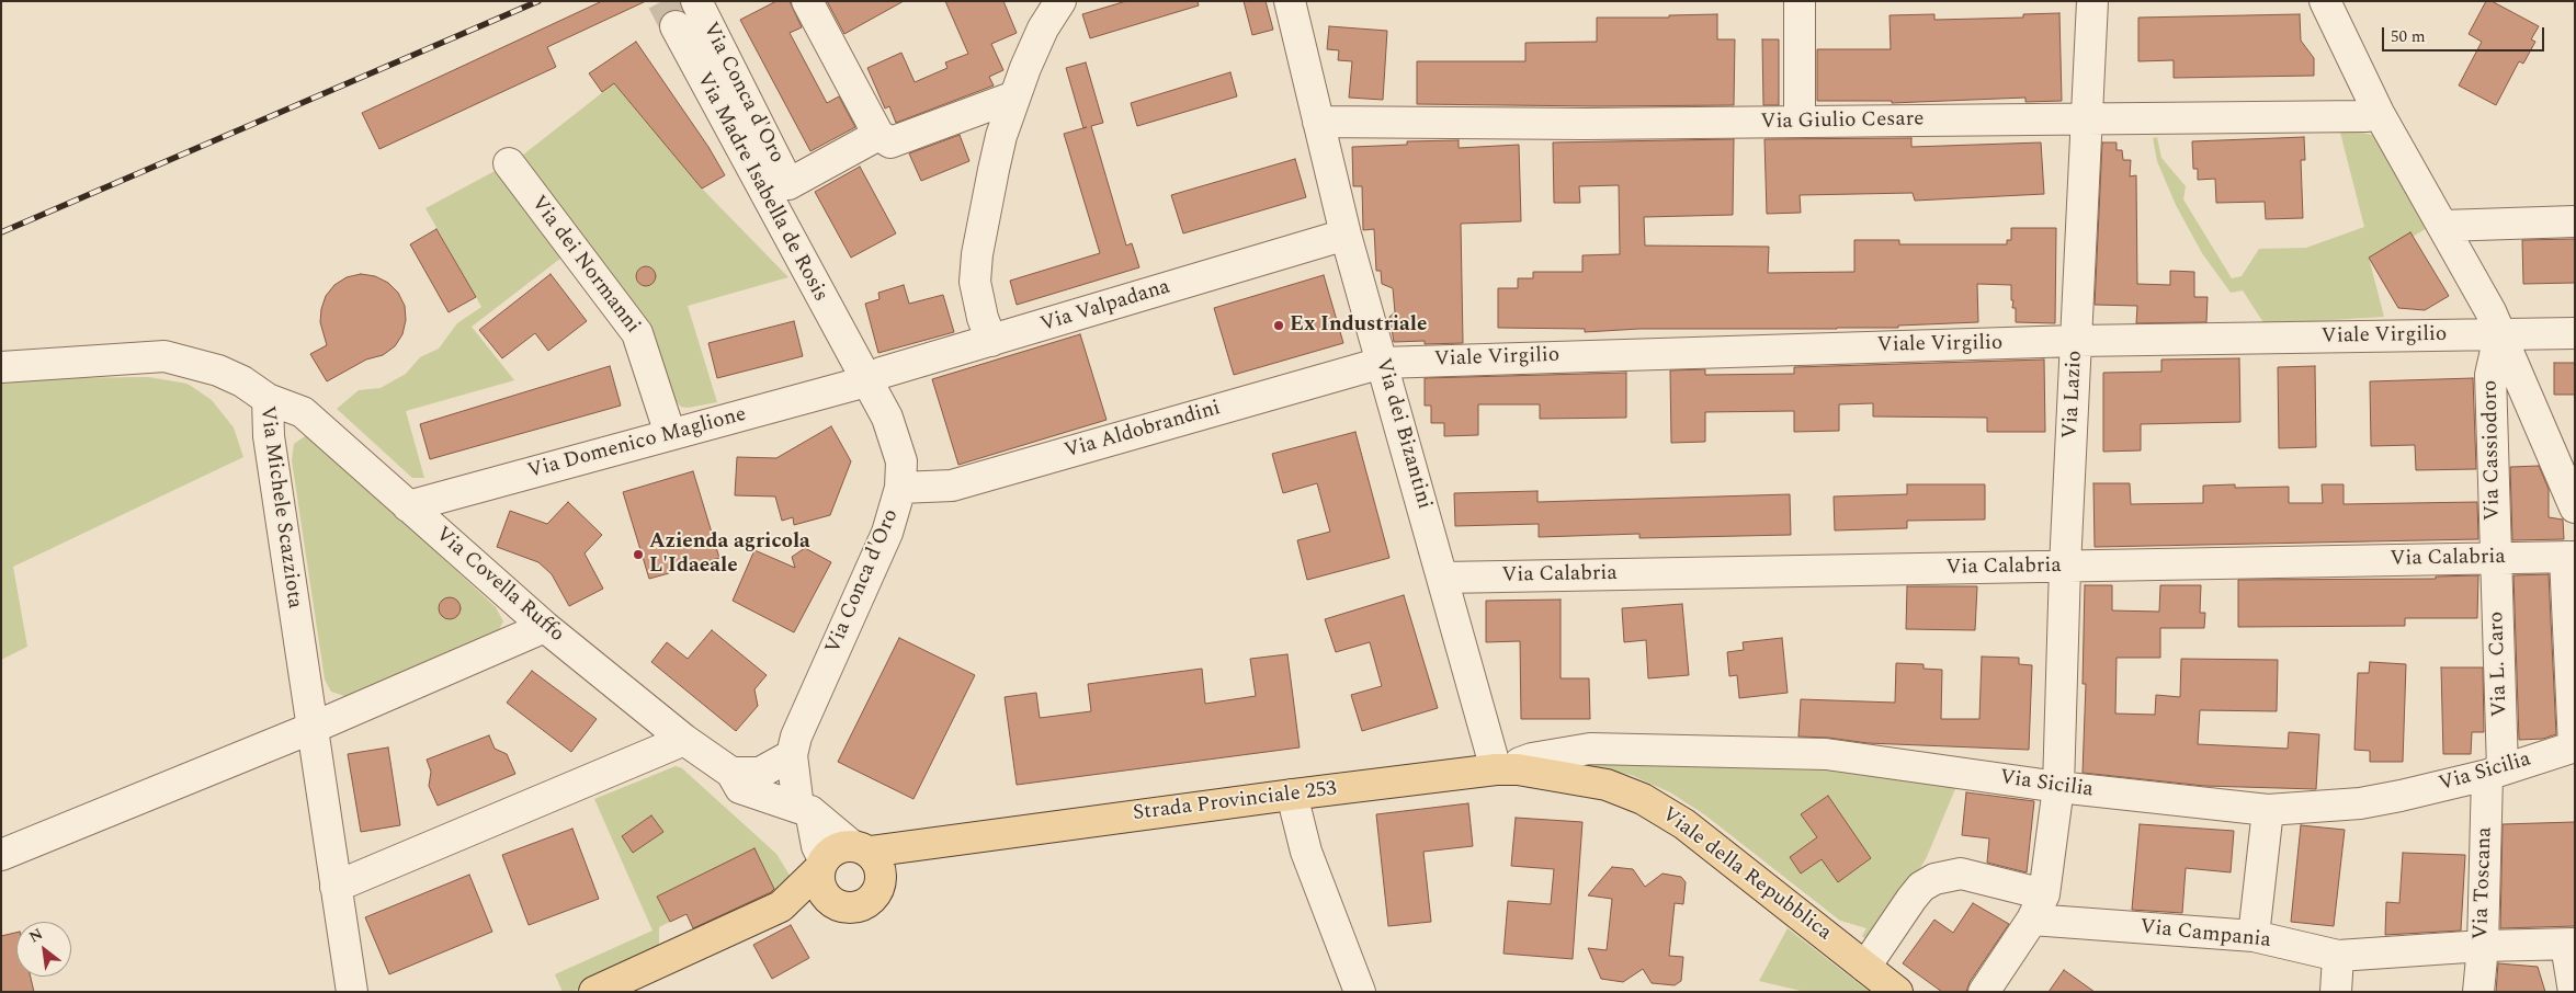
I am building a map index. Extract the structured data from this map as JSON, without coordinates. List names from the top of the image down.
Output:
{
  "streets": {
    "main road": ["Strada Provinciale 253", "Viale della Repubblica"],
    "street": [
      "Via Conca d'Oro",
      "Via Giulio Cesare",
      "Via Madre Isabella de Rosis",
      "Via dei Normanni",
      "Via Valpadana",
      "Viale Virgilio",
      "Via Lazio",
      "Via Aldobrandini",
      "Via dei Bizantini",
      "Via Domenico Maglione",
      "Via Cassiodoro",
      "Via Michele Scazziota",
      "Via Calabria",
      "Via Covella Ruffo",
      "Via L. Caro",
      "Via Sicilia",
      "Via Toscana",
      "Via Campania"
    ]
  },
  "crossings": [
    ["Via Conca d'Oro", "Via Madre Isabella de Rosis"],
    ["Via Conca d'Oro", "Via Valpadana"],
    ["Via Conca d'Oro", "Via Aldobrandini"],
    ["Via Conca d'Oro", "Via Domenico Maglione"],
    ["Via Giulio Cesare", "Via Lazio"],
    ["Via Giulio Cesare", "Via dei Bizantini"],
    ["Via dei Normanni", "Via Domenico Maglione"],
    ["Via Valpadana", "Via dei Bizantini"],
    ["Via Valpadana", "Via Domenico Maglione"],
    ["Viale Virgilio", "Via Lazio"],
    ["Viale Virgilio", "Via Aldobrandini"],
    ["Viale Virgilio", "Via dei Bizantini"],
    ["Viale Virgilio", "Via Cassiodoro"],
    ["Via Lazio", "Via Calabria"],
    ["Via Lazio", "Via Sicilia"],
    ["Via Lazio", "Via Campania"],
    ["Via Aldobrandini", "Via dei Bizantini"],
    ["Via dei Bizantini", "Via Calabria"],
    ["Via dei Bizantini", "Via Sicilia"],
    ["Via dei Bizantini", "Strada Provinciale 253"],
    ["Via dei Bizantini", "Viale della Repubblica"],
    ["Via Domenico Maglione", "Via Covella Ruffo"],
    ["Via Cassiodoro", "Via Calabria"],
    ["Via Cassiodoro", "Via L. Caro"],
    ["Via Michele Scazziota", "Via Covella Ruffo"],
    ["Via Calabria", "Via L. Caro"],
    ["Via Covella Ruffo", "Strada Provinciale 253"],
    ["Via L. Caro", "Via Sicilia"],
    ["Via L. Caro", "Via Toscana"],
    ["Via Sicilia", "Strada Provinciale 253"],
    ["Via Sicilia", "Viale della Repubblica"],
    ["Via Sicilia", "Via Toscana"],
    ["Strada Provinciale 253", "Viale della Repubblica"],
    ["Viale della Repubblica", "Via Campania"],
    ["Via Toscana", "Via Campania"]
  ],
  "places": ["Ex Industriale", "Azienda agricola L'Idaeale"],
  "scale_bar": "50 m",
  "north": "top left"
}
